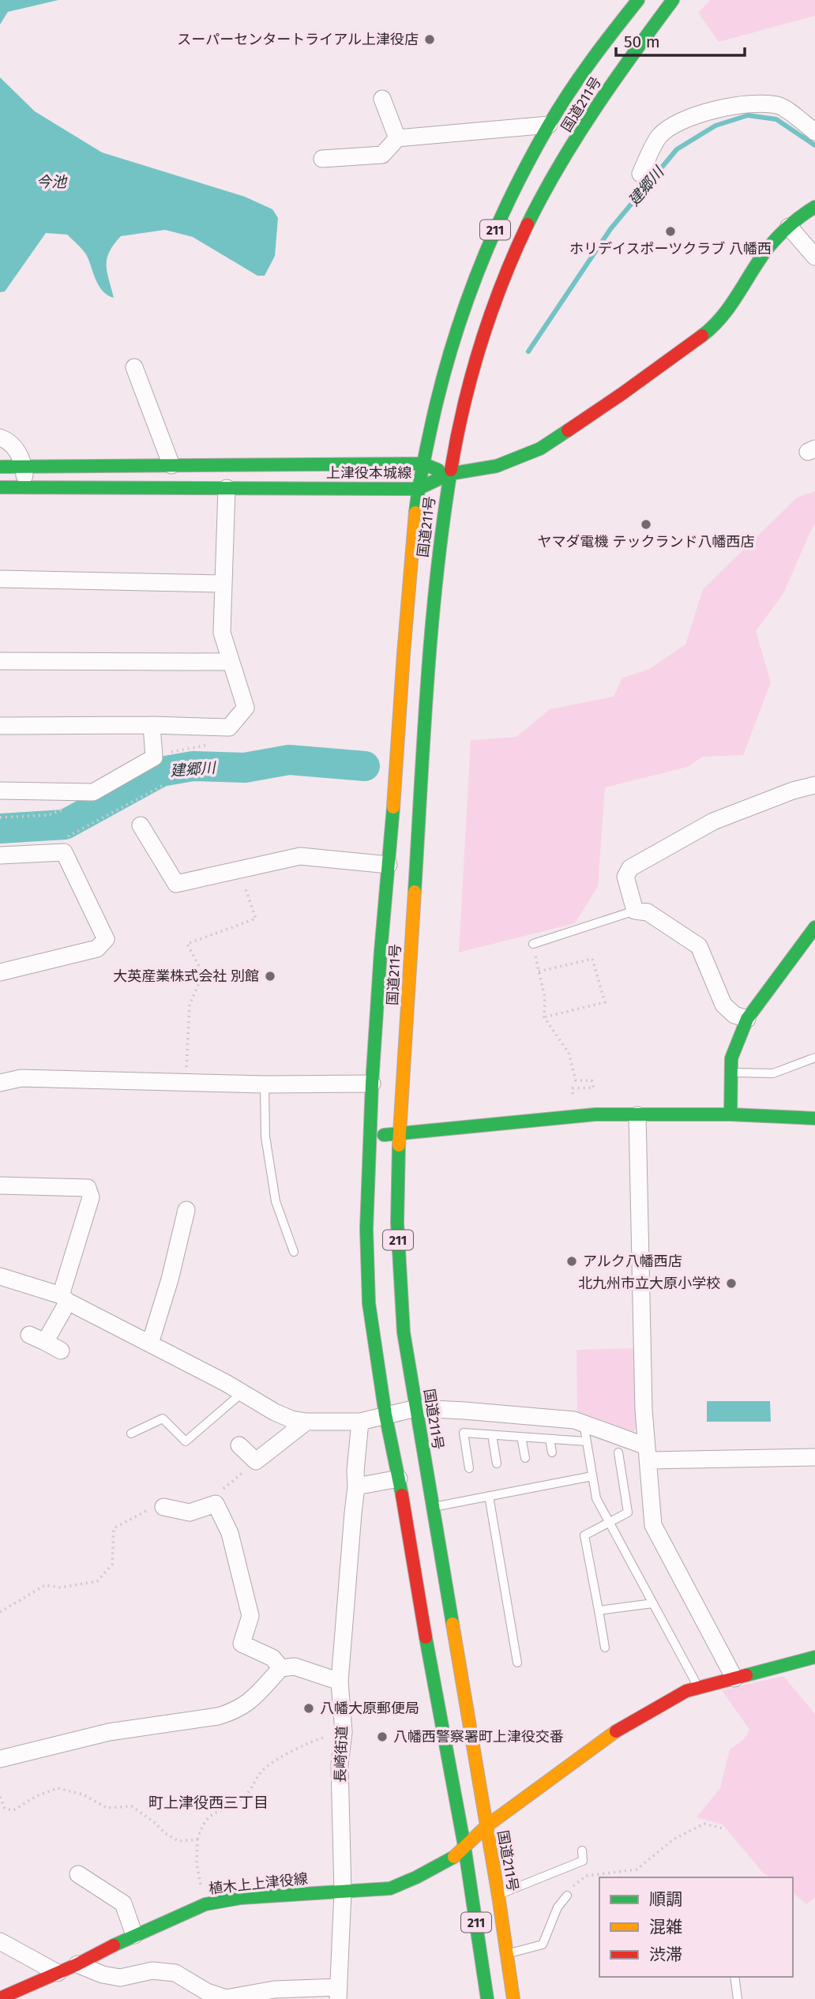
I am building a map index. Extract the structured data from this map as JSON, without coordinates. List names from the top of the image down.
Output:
{
  "streets": {
    "main road": [
      "国道211号",
      "211",
      "上津役本城線",
      "植木上上津役線"
    ],
    "street": ["長崎街道"]
  },
  "crossings": [
    ["国道211号", "上津役本城線"],
    ["国道211号", "植木上上津役線"],
    ["長崎街道", "植木上上津役線"]
  ],
  "districts": ["町上津役西三丁目"],
  "water": ["今池", "建郷川"],
  "places": [
    "スーパーセンタートライアル上津役店",
    "ホリデイスポーツクラブ 八幡西",
    "ヤマダ電機 テックランド八幡西店",
    "大英産業株式会社 別館",
    "アルク八幡西店",
    "北九州市立大原小学校",
    "八幡大原郵便局",
    "八幡西警察署町上津役交番"
  ],
  "legend": ["順調", "混雑", "渋滞"],
  "scale_bar": "50 m"
}
